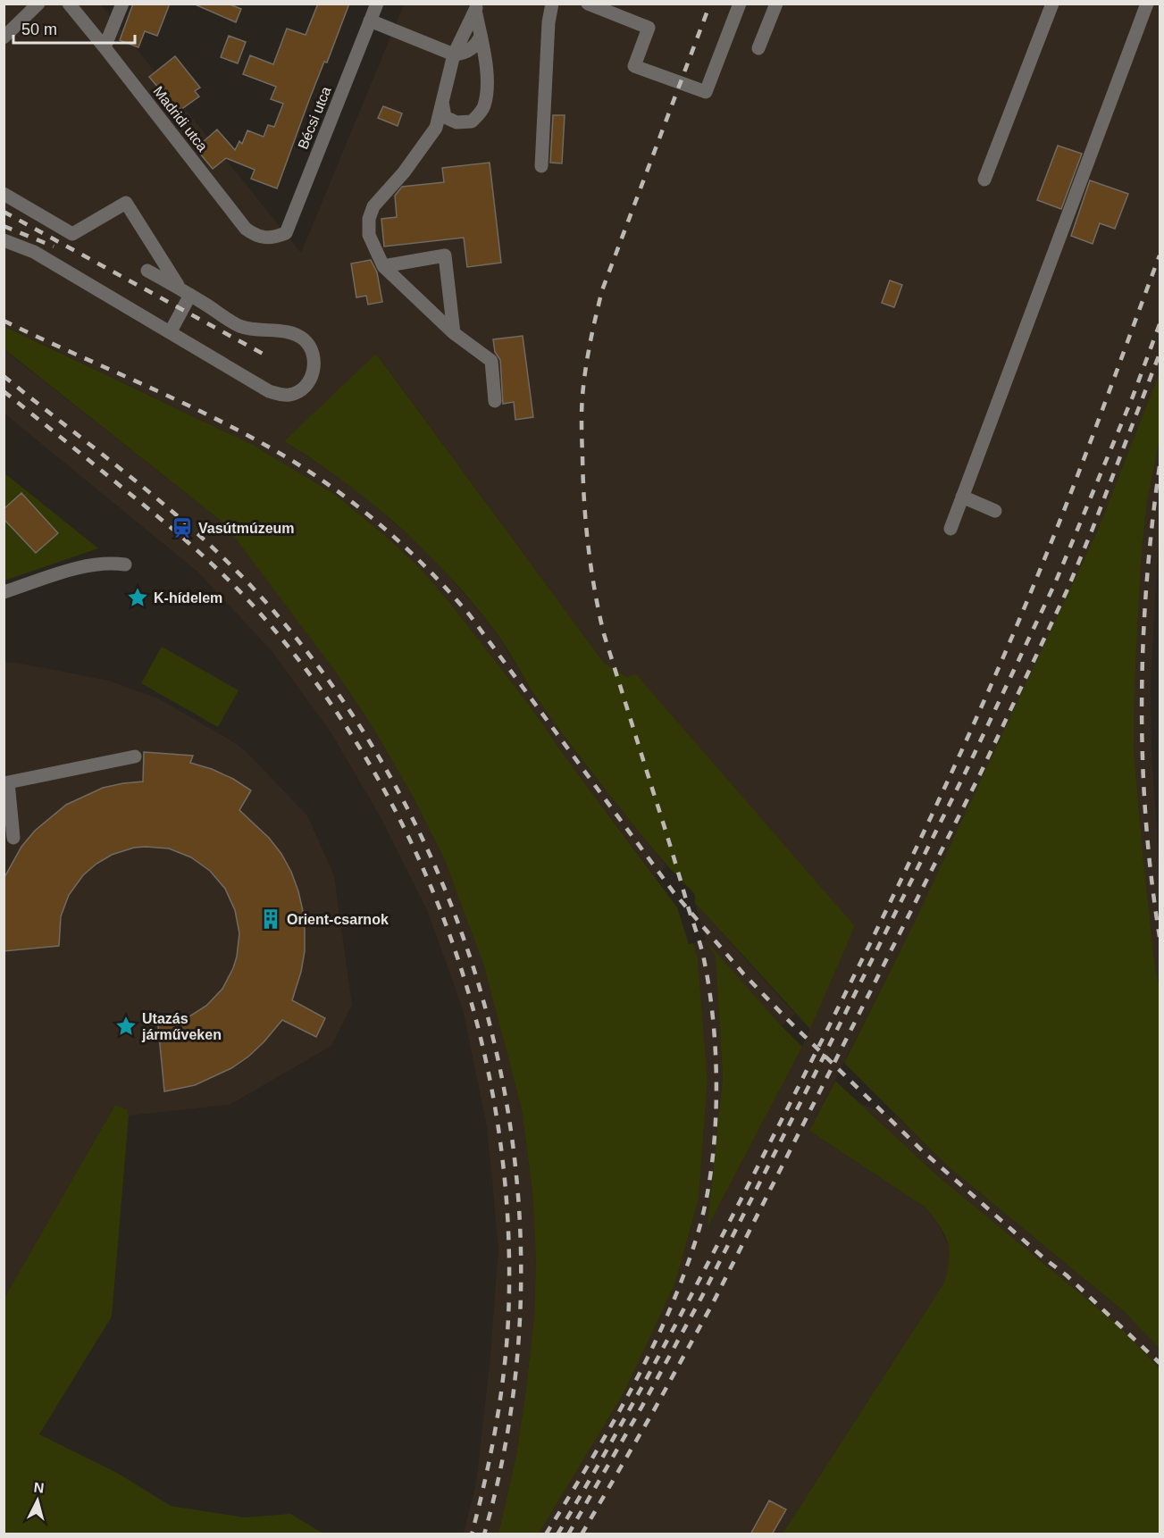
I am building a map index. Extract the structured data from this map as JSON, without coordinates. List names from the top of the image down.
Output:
{
  "streets": {
    "street": ["Bécsi utca", "Madridi utca"]
  },
  "crossings": [
    ["Bécsi utca", "Madridi utca"]
  ],
  "places": {
    "station": ["Vasútmúzeum"],
    "place": ["K-hídelem", "Utazás járműveken"],
    "building": ["Orient-csarnok"]
  },
  "scale_bar": "50 m",
  "north": "top"
}
